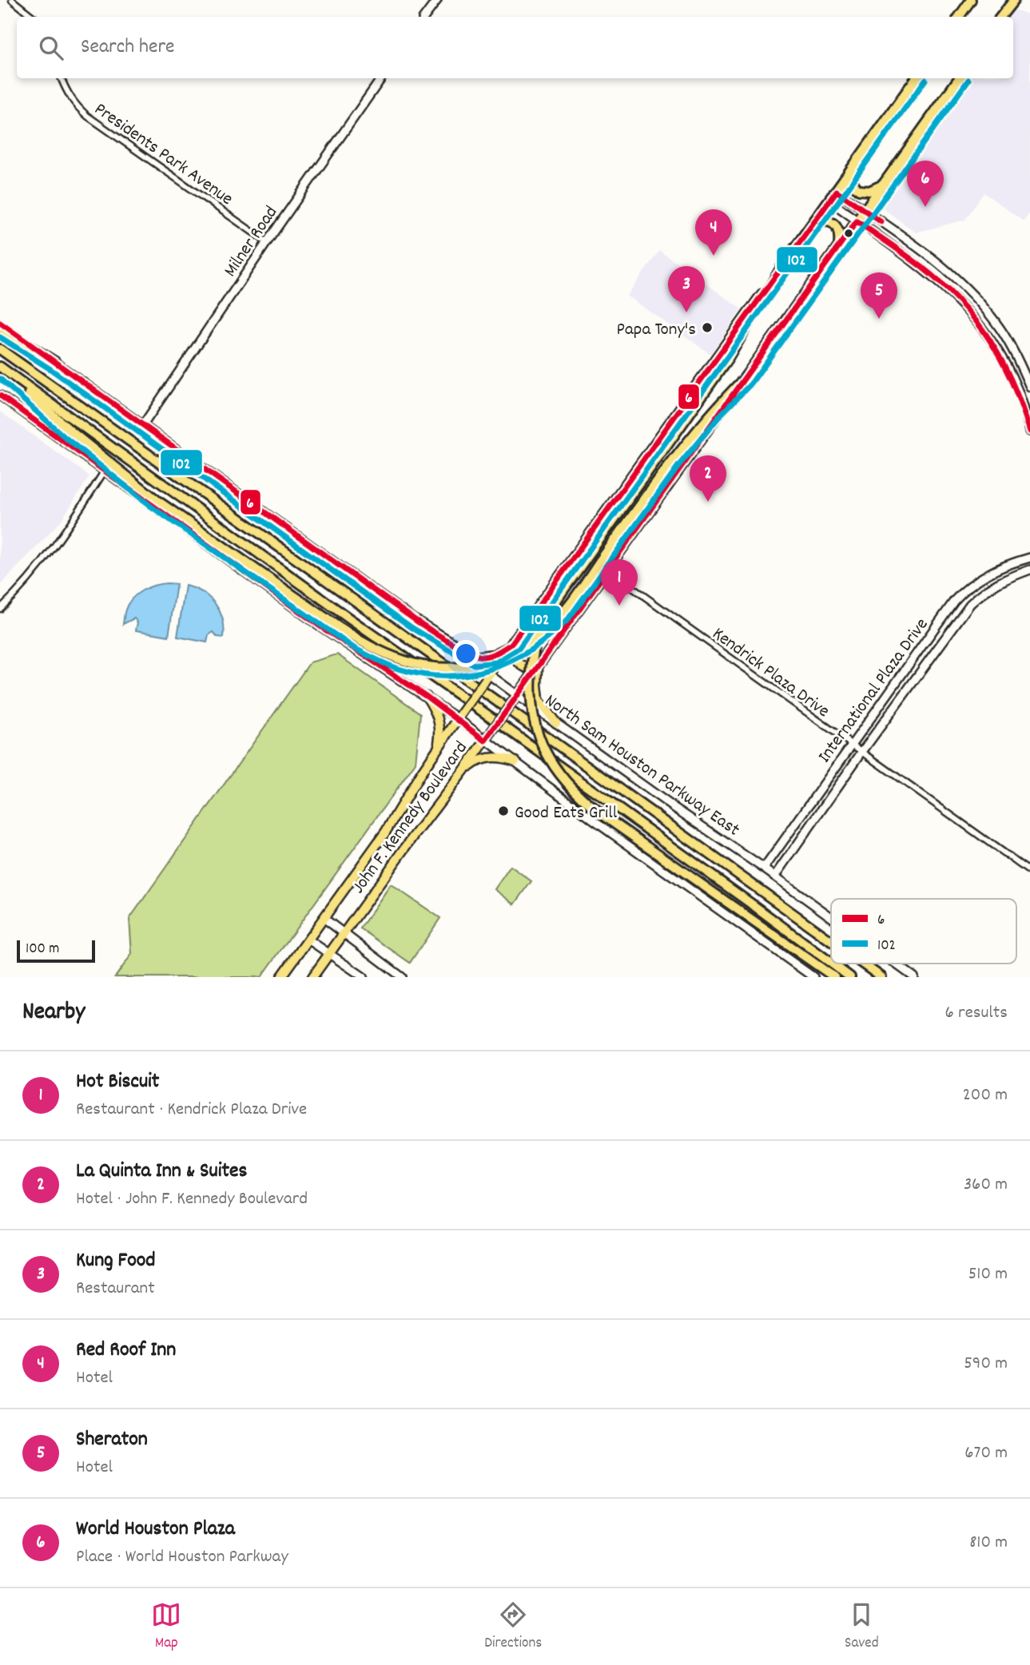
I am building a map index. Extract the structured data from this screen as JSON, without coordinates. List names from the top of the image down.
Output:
{
  "streets": {
    "highway": ["North Sam Houston Parkway East", "John F. Kennedy Boulevard"],
    "main road": ["Milner Road", "International Plaza Drive"],
    "street": ["Presidents Park Avenue", "Kendrick Plaza Drive"]
  },
  "crossings": [
    ["Presidents Park Avenue", "Milner Road"],
    ["Milner Road", "North Sam Houston Parkway East"],
    ["Kendrick Plaza Drive", "International Plaza Drive"],
    ["Kendrick Plaza Drive", "John F. Kennedy Boulevard"],
    ["International Plaza Drive", "North Sam Houston Parkway East"],
    ["North Sam Houston Parkway East", "John F. Kennedy Boulevard"]
  ],
  "places": ["Papa Tony's", "Good Eats Grill"],
  "lines": ["transit line 102", "transit line 6"],
  "legend": ["6", "102"],
  "scale_bar": "100 m",
  "page": {
    "search": "Search here",
    "pins": [
      "6",
      "4",
      "3",
      "5",
      "2",
      "1"
    ],
    "scale": "100 m",
    "heading": ["Nearby", "6 results"],
    "list": [
      {
        "mark": "1",
        "name": "Hot Biscuit",
        "note": "Restaurant · Kendrick Plaza Drive",
        "value": "200 m"
      },
      {
        "mark": "2",
        "name": "La Quinta Inn & Suites",
        "note": "Hotel · John F. Kennedy Boulevard",
        "value": "360 m"
      },
      {
        "mark": "3",
        "name": "Kung Food",
        "note": "Restaurant",
        "value": "510 m"
      },
      {
        "mark": "4",
        "name": "Red Roof Inn",
        "note": "Hotel",
        "value": "590 m"
      },
      {
        "mark": "5",
        "name": "Sheraton",
        "note": "Hotel",
        "value": "670 m"
      },
      {
        "mark": "6",
        "name": "World Houston Plaza",
        "note": "Place · World Houston Parkway",
        "value": "810 m"
      }
    ],
    "nav": ["Map", "Directions", "Saved"]
  }
}
